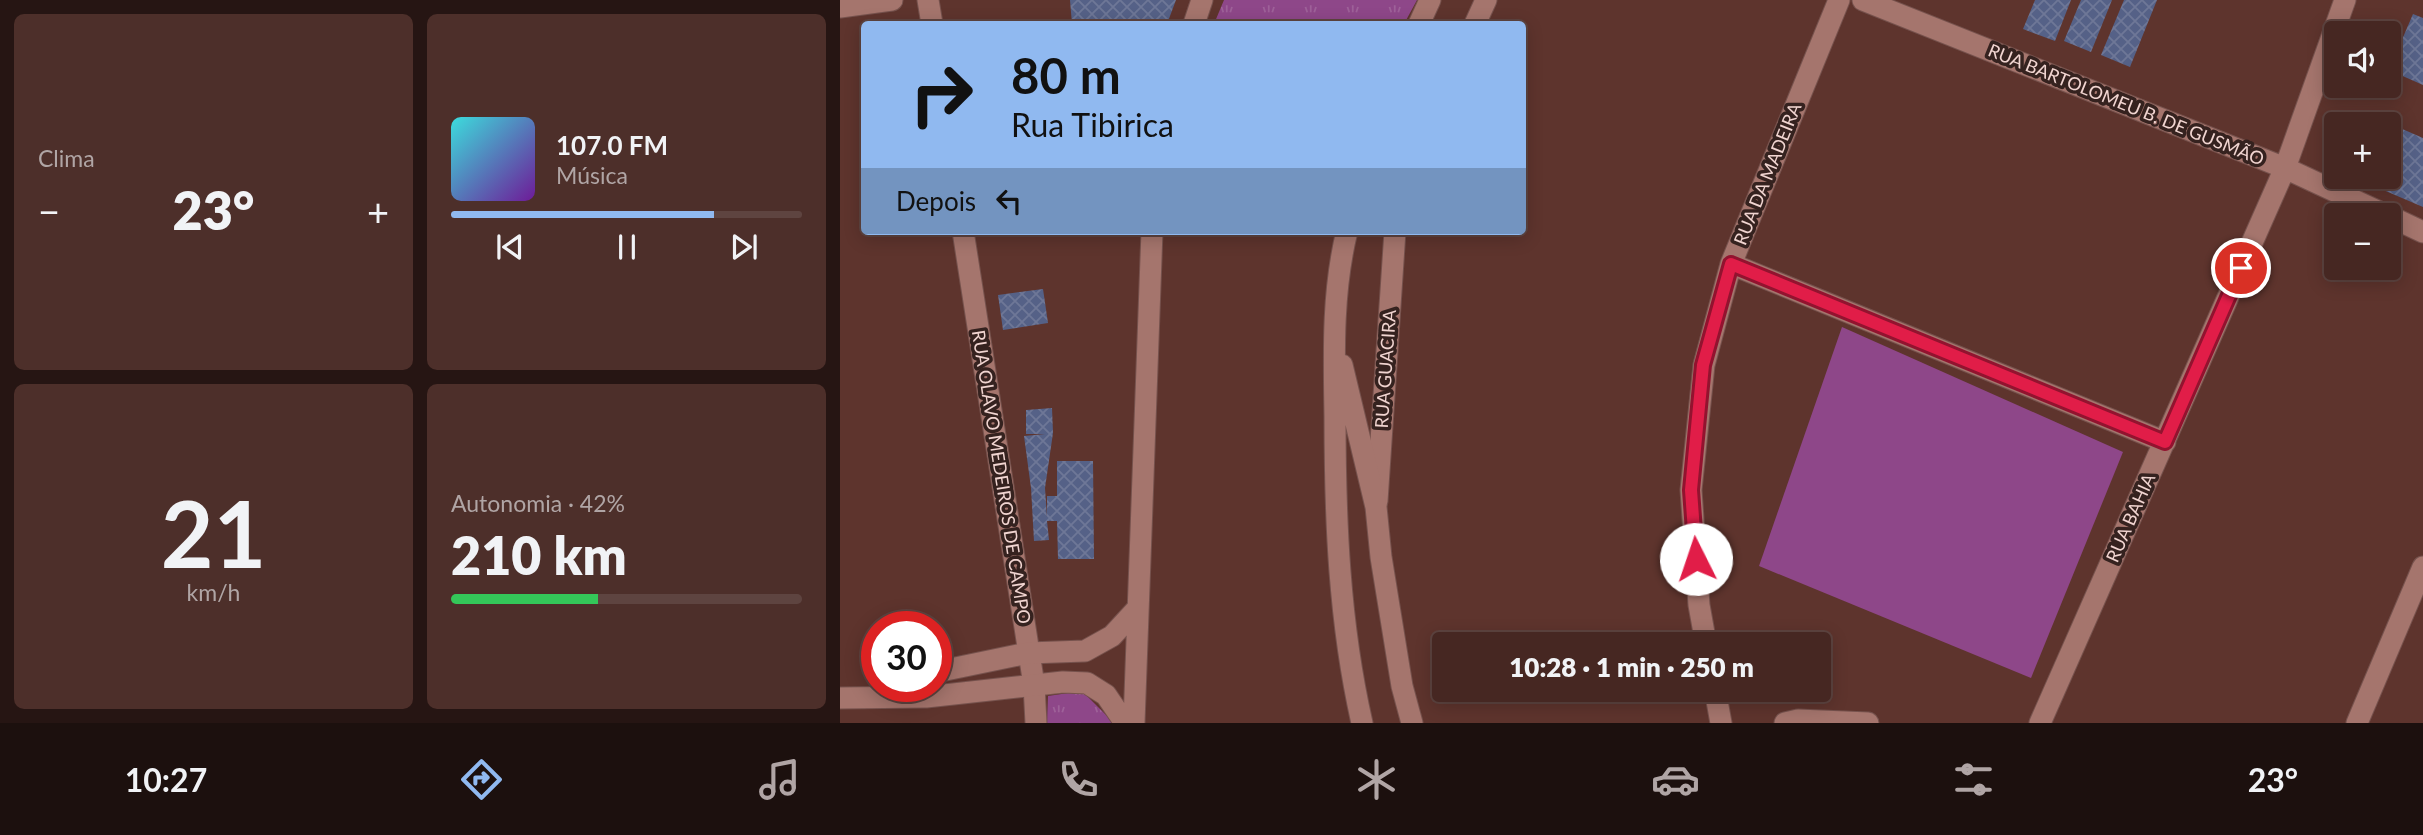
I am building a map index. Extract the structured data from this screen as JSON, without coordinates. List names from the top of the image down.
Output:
{
  "streets": {
    "street": [
      "RUA BARTOLOMEU B. DE GUSMÃO",
      "RUA DA MADEIRA",
      "RUA GUACIRA",
      "RUA OLAVO MEDEIROS DE CAMPO",
      "RUA BAHIA"
    ]
  },
  "crossings": [
    ["RUA BARTOLOMEU B. DE GUSMÃO", "RUA BAHIA"]
  ],
  "page": {
    "tile": [
      "Clima",
      ["21", "km/h"],
      ["Autonomia · 42%", "210 km"]
    ],
    "map_buttons": ["+", "−"],
    "turn": ["80 m", "Rua Tibirica"],
    "song": ["107.0 FM", "Música"],
    "then": "Depois",
    "heat": ["−", "23°", "+"],
    "limit": "30",
    "trip": "10:28 · 1 min · 250 m",
    "tabs": ["10:27", "23°"]
  }
}
